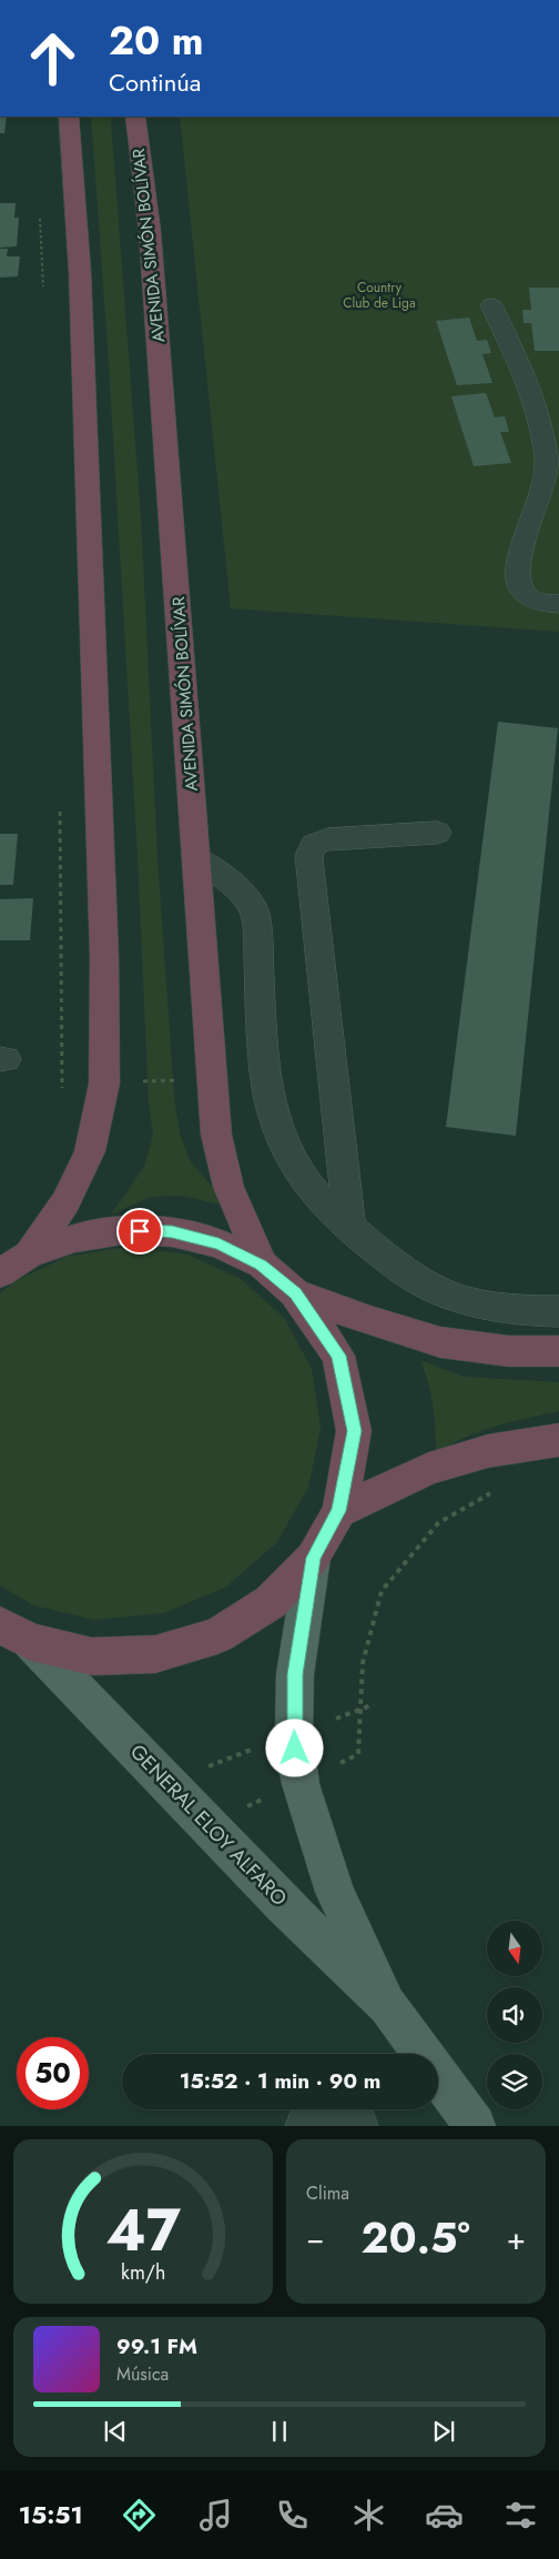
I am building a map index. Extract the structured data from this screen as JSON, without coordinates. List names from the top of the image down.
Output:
{
  "streets": {
    "highway": ["AVENIDA SIMÓN BOLÍVAR"],
    "main road": ["GENERAL ELOY ALFARO"]
  },
  "parks": ["Country Club de Liga"],
  "north": "bottom",
  "page": {
    "turn": ["20 m", "Continúa"],
    "limit": "50",
    "trip": "15:52 · 1 min · 90 m",
    "tile": "Clima",
    "heat": ["−", "20.5°", "+"],
    "song": ["99.1 FM", "Música"],
    "tabs": "15:51",
    "gauge": ["47", "km/h"]
  }
}
